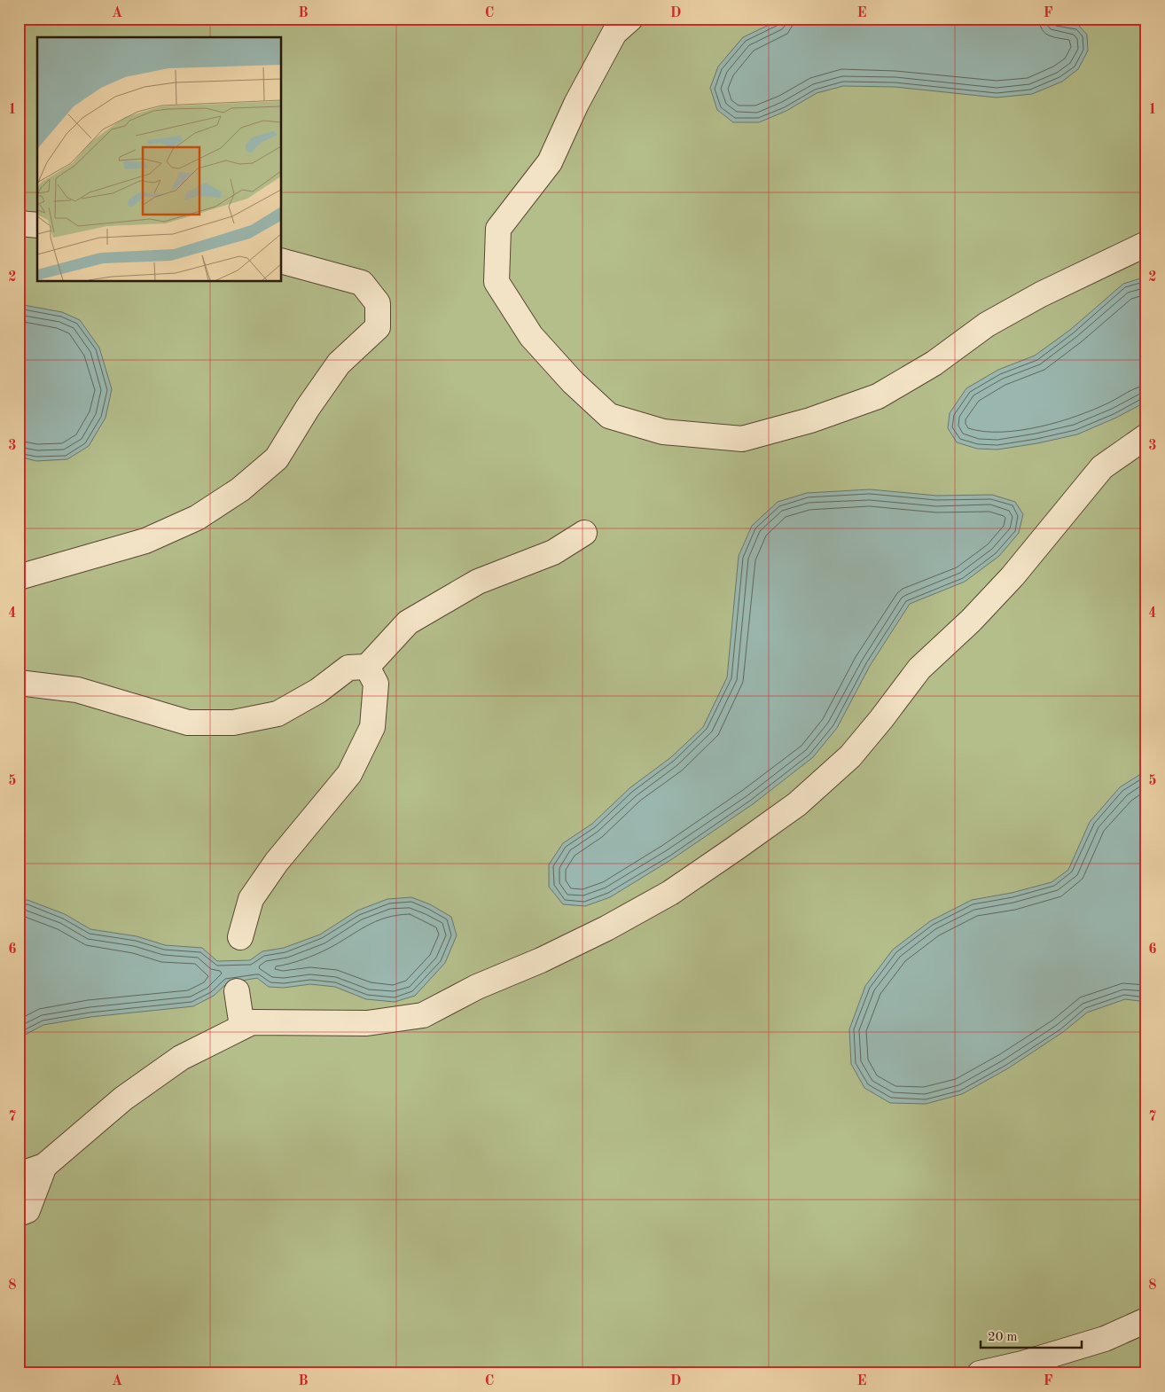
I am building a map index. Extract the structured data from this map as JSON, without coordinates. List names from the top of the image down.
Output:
{
  "scale_bar": "20 m",
  "grid": {
    "columns": [
      "A",
      "B",
      "C",
      "D",
      "E",
      "F"
    ],
    "rows": [
      "1",
      "2",
      "3",
      "4",
      "5",
      "6",
      "7",
      "8"
    ]
  }
}
